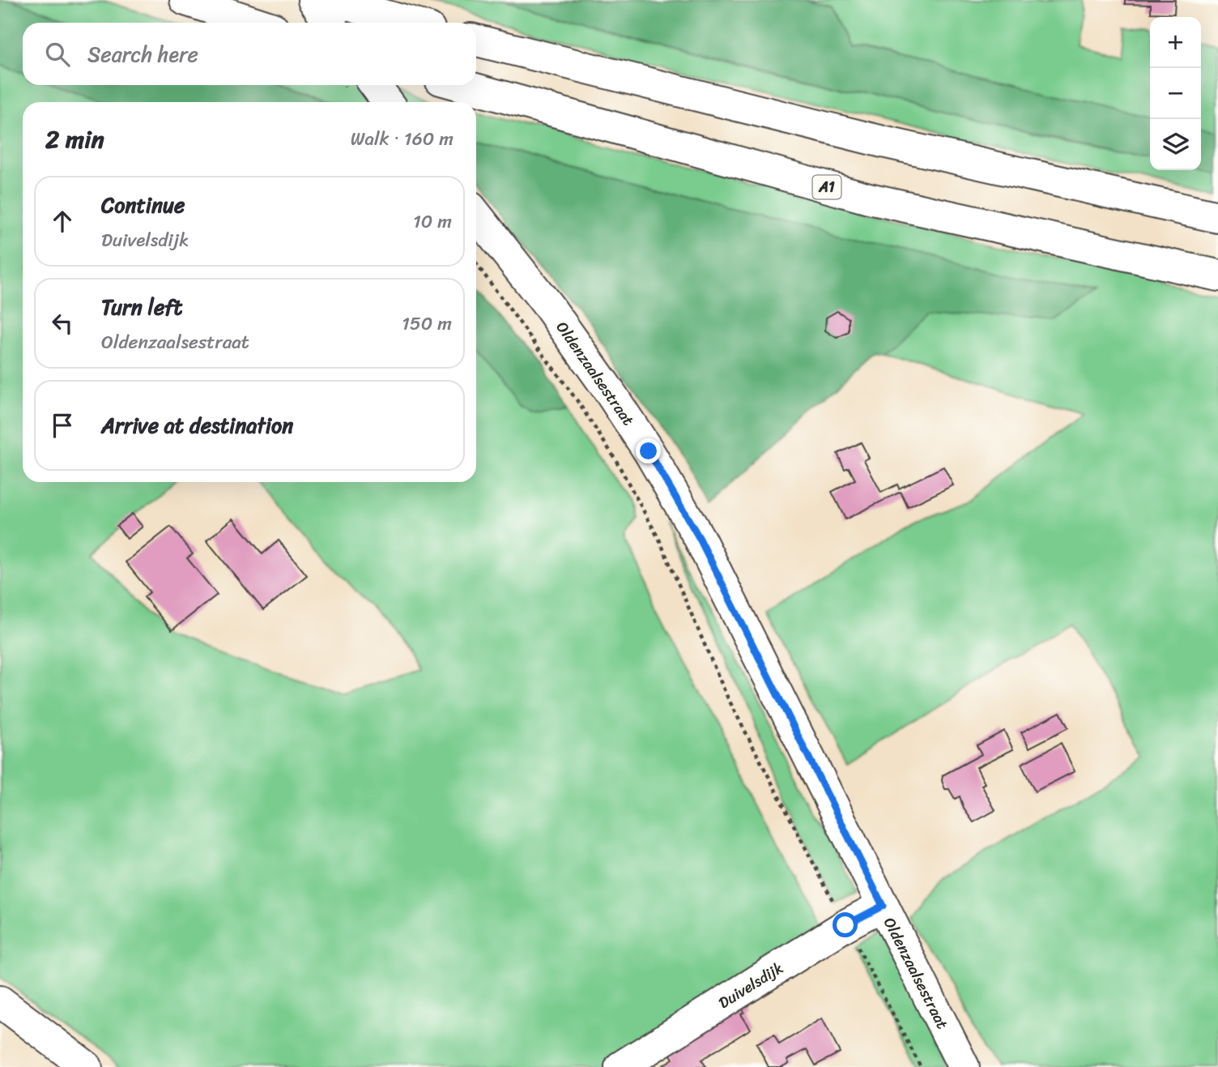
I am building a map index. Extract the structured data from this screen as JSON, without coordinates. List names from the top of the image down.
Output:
{
  "streets": {
    "main road": ["A1", "Oldenzaalsestraat", "Duivelsdijk"]
  },
  "crossings": [
    ["Oldenzaalsestraat", "Duivelsdijk"]
  ],
  "page": {
    "map_buttons": ["+", "−"],
    "search": "Search here",
    "heading": ["2 min", "Walk · 160 m"],
    "list": [
      ["Continue", "Duivelsdijk", "10 m"],
      ["Turn left", "Oldenzaalsestraat", "150 m"],
      "Arrive at destination"
    ]
  }
}
